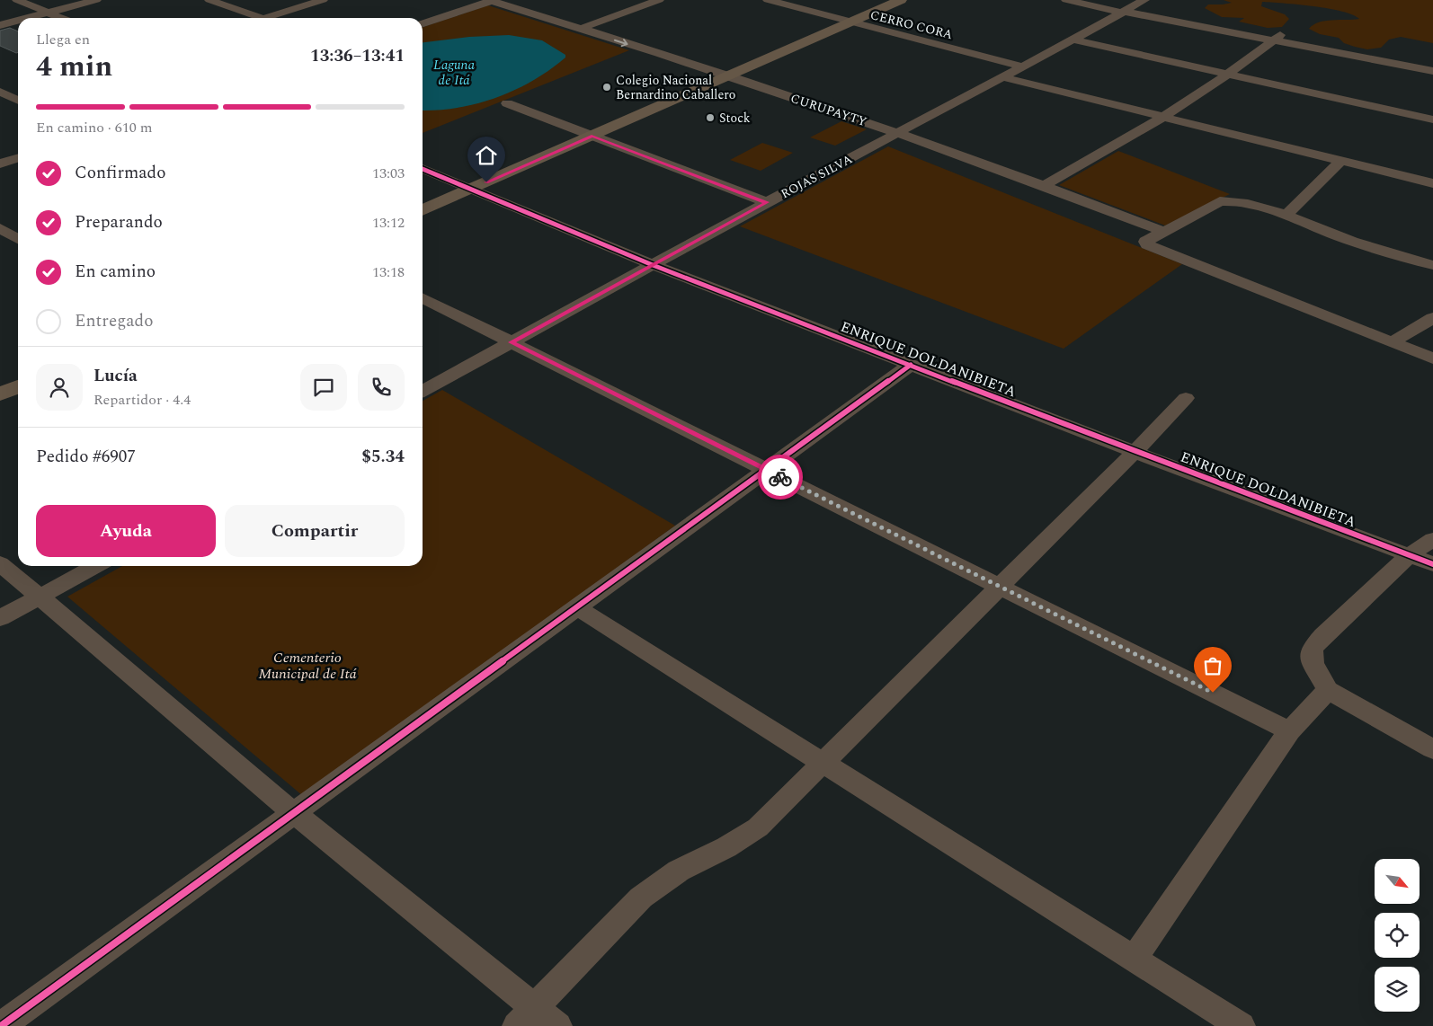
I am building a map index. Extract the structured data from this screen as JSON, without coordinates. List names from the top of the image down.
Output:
{
  "streets": {
    "street": [
      "CERRO CORA",
      "CURUPAYTY",
      "ROJAS SILVA",
      "ENRIQUE DOLDANIBIETA"
    ]
  },
  "crossings": [
    ["CERRO CORA", "ROJAS SILVA"],
    ["CURUPAYTY", "ROJAS SILVA"],
    ["ROJAS SILVA", "ENRIQUE DOLDANIBIETA"]
  ],
  "water": ["Laguna de Itá"],
  "parks": ["Cementerio Municipal de Itá"],
  "places": ["Colegio Nacional Bernardino Caballero", "Stock"],
  "north": "bottom right",
  "page": {
    "heading": ["4 min", "Llega en", "13:36–13:41"],
    "panel": [
      "Lucía",
      "Repartidor · 4.4",
      "Pedido #6907",
      "$5.34"
    ],
    "bar": "En camino · 610 m",
    "list": [
      ["Confirmado", "13:03"],
      ["Preparando", "13:12"],
      ["En camino", "13:18"],
      "Entregado"
    ],
    "buttons": ["Ayuda", "Compartir"]
  }
}
